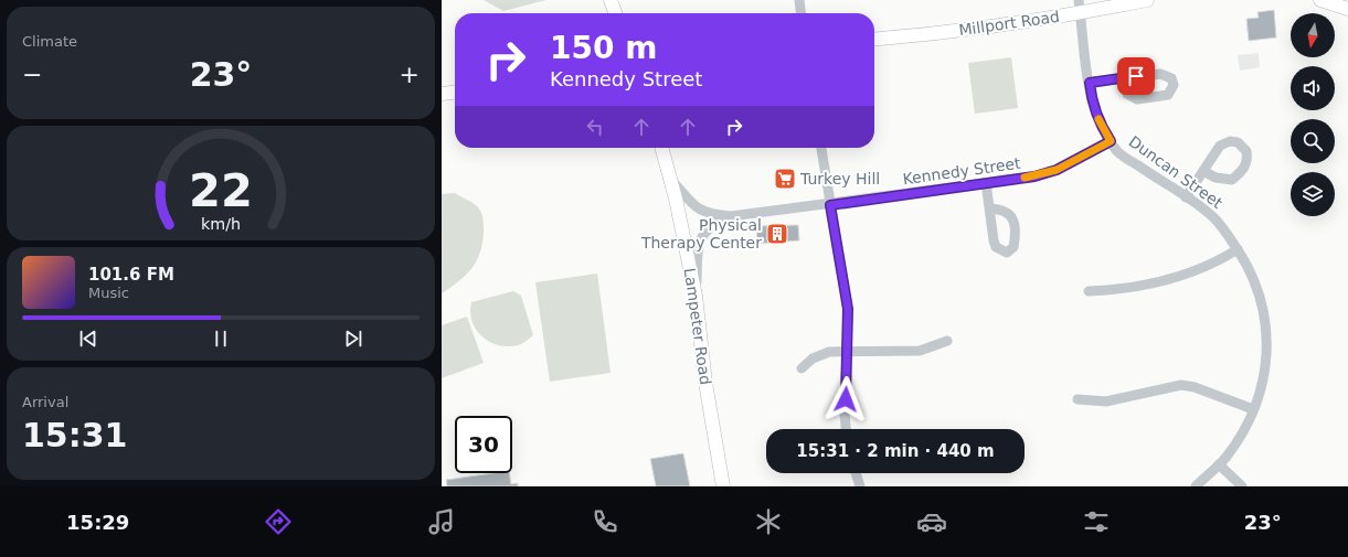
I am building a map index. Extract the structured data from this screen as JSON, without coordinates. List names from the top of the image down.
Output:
{
  "streets": {
    "main road": ["Millport Road", "Lampeter Road"],
    "street": ["Kennedy Street", "Duncan Street"]
  },
  "crossings": [
    ["Millport Road", "Duncan Street"],
    ["Kennedy Street", "Duncan Street"],
    ["Kennedy Street", "Lampeter Road"]
  ],
  "places": {
    "supermarket": ["Turkey Hill"],
    "building": ["Physical Therapy Center"]
  },
  "north": "bottom",
  "page": {
    "tile": [
      "Climate",
      ["Arrival", "15:31"]
    ],
    "turn": ["150 m", "Kennedy Street"],
    "heat": ["−", "23°", "+"],
    "song": ["101.6 FM", "Music"],
    "limit": "30",
    "trip": "15:31 · 2 min · 440 m",
    "tabs": ["15:29", "23°"],
    "gauge": ["22", "km/h"]
  }
}
